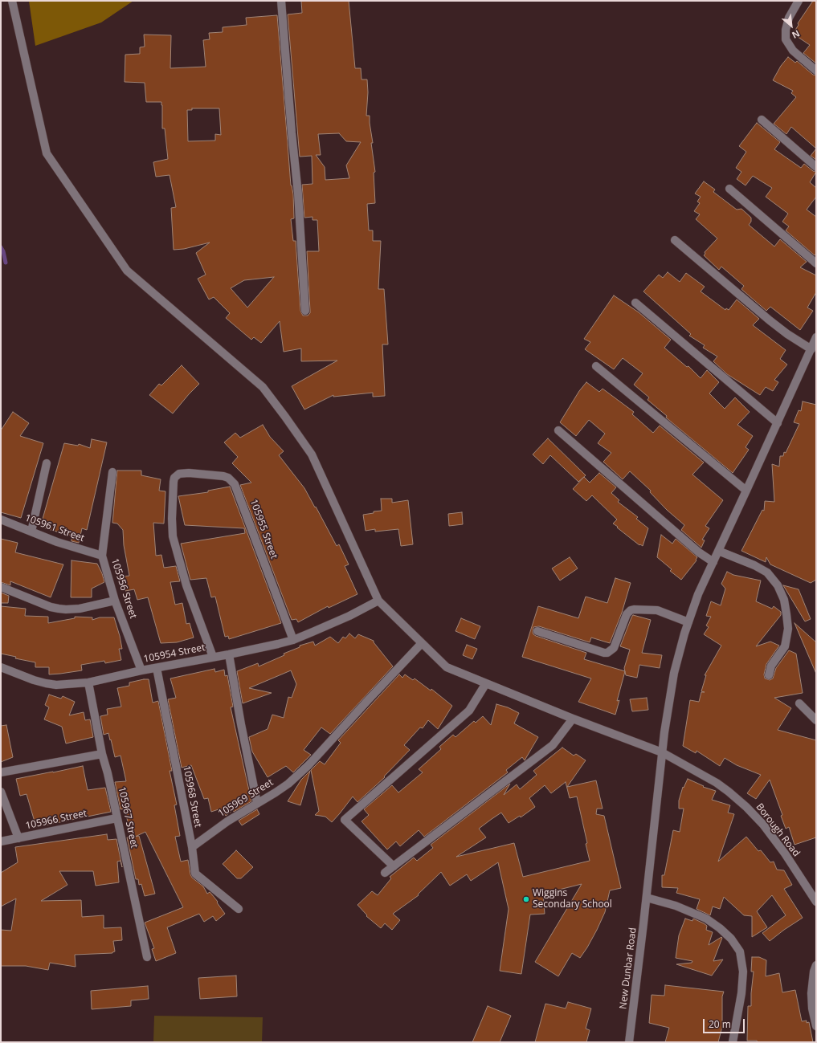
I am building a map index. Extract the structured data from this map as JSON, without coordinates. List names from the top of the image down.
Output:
{
  "streets": {
    "street": [
      "105961 Street",
      "105955 Street",
      "105956 Street",
      "105954 Street",
      "105968 Street",
      "105969 Street",
      "105967 Street",
      "105966 Street",
      "Borough Road",
      "New Dunbar Road"
    ]
  },
  "crossings": [
    ["105961 Street", "105956 Street"],
    ["105955 Street", "105954 Street"],
    ["105956 Street", "105954 Street"],
    ["105954 Street", "105968 Street"],
    ["105954 Street", "105967 Street"],
    ["105954 Street", "Borough Road"],
    ["105968 Street", "105969 Street"],
    ["105969 Street", "Borough Road"],
    ["105967 Street", "105966 Street"],
    ["Borough Road", "New Dunbar Road"]
  ],
  "places": ["Wiggins Secondary School"],
  "scale_bar": "20 m",
  "north": "bottom right"
}
